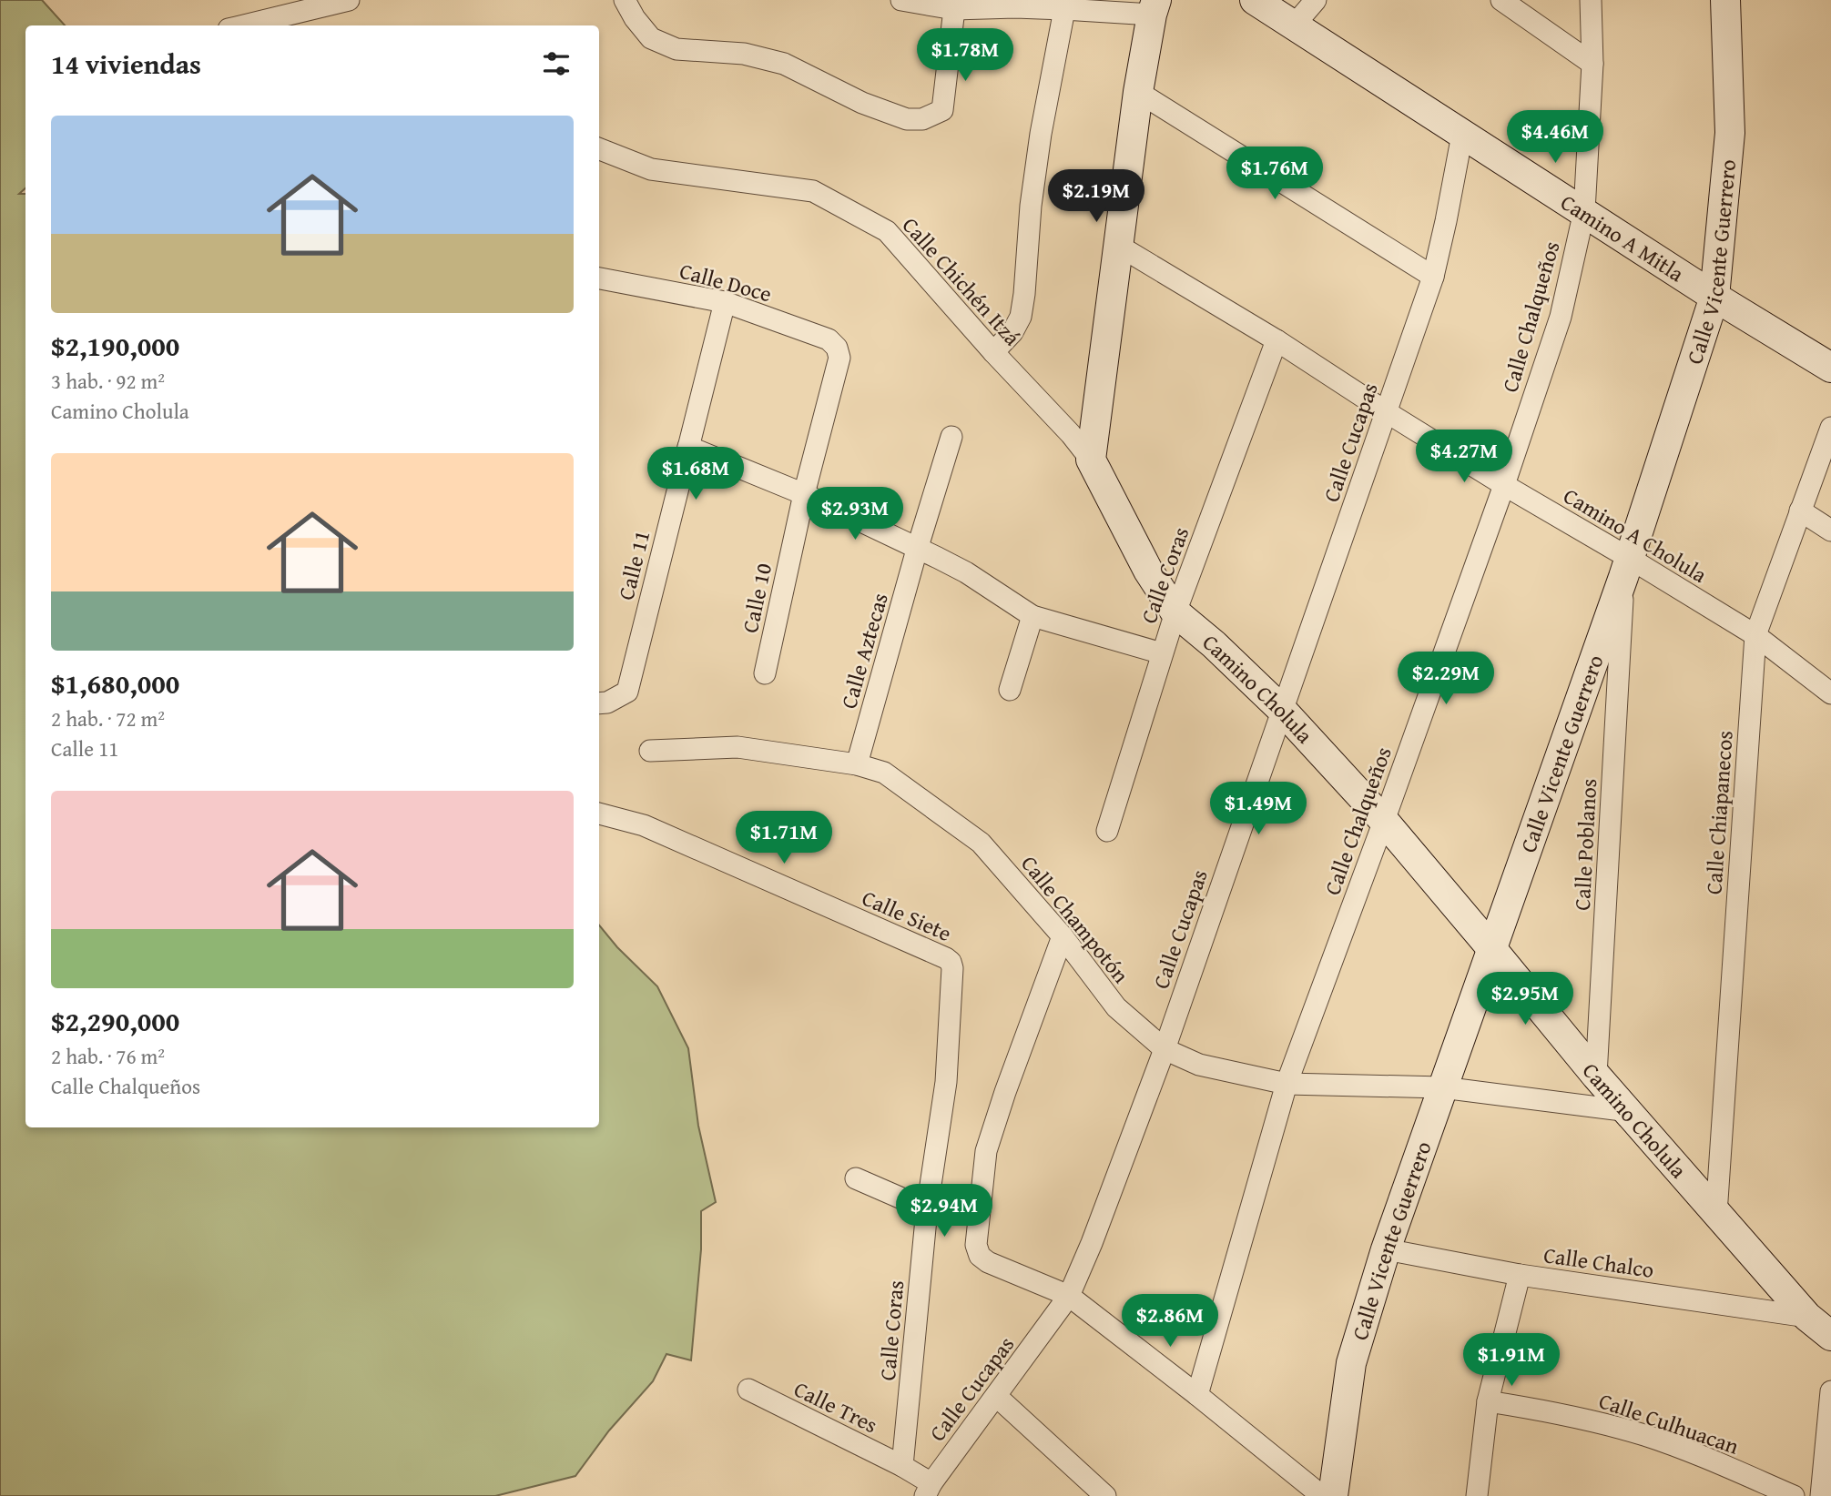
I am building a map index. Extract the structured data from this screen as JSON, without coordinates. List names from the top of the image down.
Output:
{
  "streets": {
    "street": [
      "Camino A Mitla",
      "Calle Vicente Guerrero",
      "Calle Chichén Itzá",
      "Calle Doce",
      "Calle Chalqueños",
      "Calle Cucapas",
      "Camino A Cholula",
      "Calle 11",
      "Calle Coras",
      "Calle 10",
      "Calle Aztecas",
      "Camino Cholula",
      "Calle Chiapanecos",
      "Calle Poblanos",
      "Calle Siete",
      "Calle Champotón",
      "Calle Chalco",
      "Calle Tres",
      "Calle Culhuacan"
    ]
  },
  "crossings": [
    ["Camino A Mitla", "Calle Vicente Guerrero"],
    ["Camino A Mitla", "Calle Chalqueños"],
    ["Camino A Mitla", "Calle Cucapas"],
    ["Calle Vicente Guerrero", "Camino A Cholula"],
    ["Calle Vicente Guerrero", "Camino Cholula"],
    ["Calle Vicente Guerrero", "Calle Poblanos"],
    ["Calle Vicente Guerrero", "Calle Champotón"],
    ["Calle Vicente Guerrero", "Calle Chalco"],
    ["Calle Chichén Itzá", "Camino Cholula"],
    ["Calle Doce", "Calle 11"],
    ["Calle Doce", "Calle 10"],
    ["Calle Chalqueños", "Camino A Cholula"],
    ["Calle Chalqueños", "Camino Cholula"],
    ["Calle Chalqueños", "Calle Champotón"],
    ["Calle Cucapas", "Camino A Cholula"],
    ["Calle Cucapas", "Camino Cholula"],
    ["Calle Cucapas", "Calle Champotón"],
    ["Camino A Cholula", "Calle Coras"],
    ["Camino A Cholula", "Calle Chiapanecos"],
    ["Camino A Cholula", "Calle Poblanos"],
    ["Calle Coras", "Camino Cholula"],
    ["Calle Coras", "Calle Siete"],
    ["Calle Coras", "Calle Tres"],
    ["Calle Aztecas", "Calle Champotón"],
    ["Camino Cholula", "Calle Chiapanecos"],
    ["Camino Cholula", "Calle Poblanos"],
    ["Camino Cholula", "Calle Champotón"],
    ["Camino Cholula", "Calle Chalco"]
  ],
  "page": {
    "heading": "14 viviendas",
    "price": [
      "$1.78M",
      "$4.46M",
      "$1.76M",
      "$2.19M",
      "$4.27M",
      "$1.68M",
      "$2.93M",
      "$2.29M",
      "$1.49M",
      "$1.71M",
      "$2.95M",
      "$2.94M",
      "$2.86M",
      "$1.91M"
    ],
    "list": [
      {
        "name": "$2,190,000",
        "note": "3 hab. · 92 m² · Camino Cholula"
      },
      {
        "name": "$1,680,000",
        "note": "2 hab. · 72 m² · Calle 11"
      },
      {
        "name": "$2,290,000",
        "note": "2 hab. · 76 m² · Calle Chalqueños"
      }
    ]
  }
}
